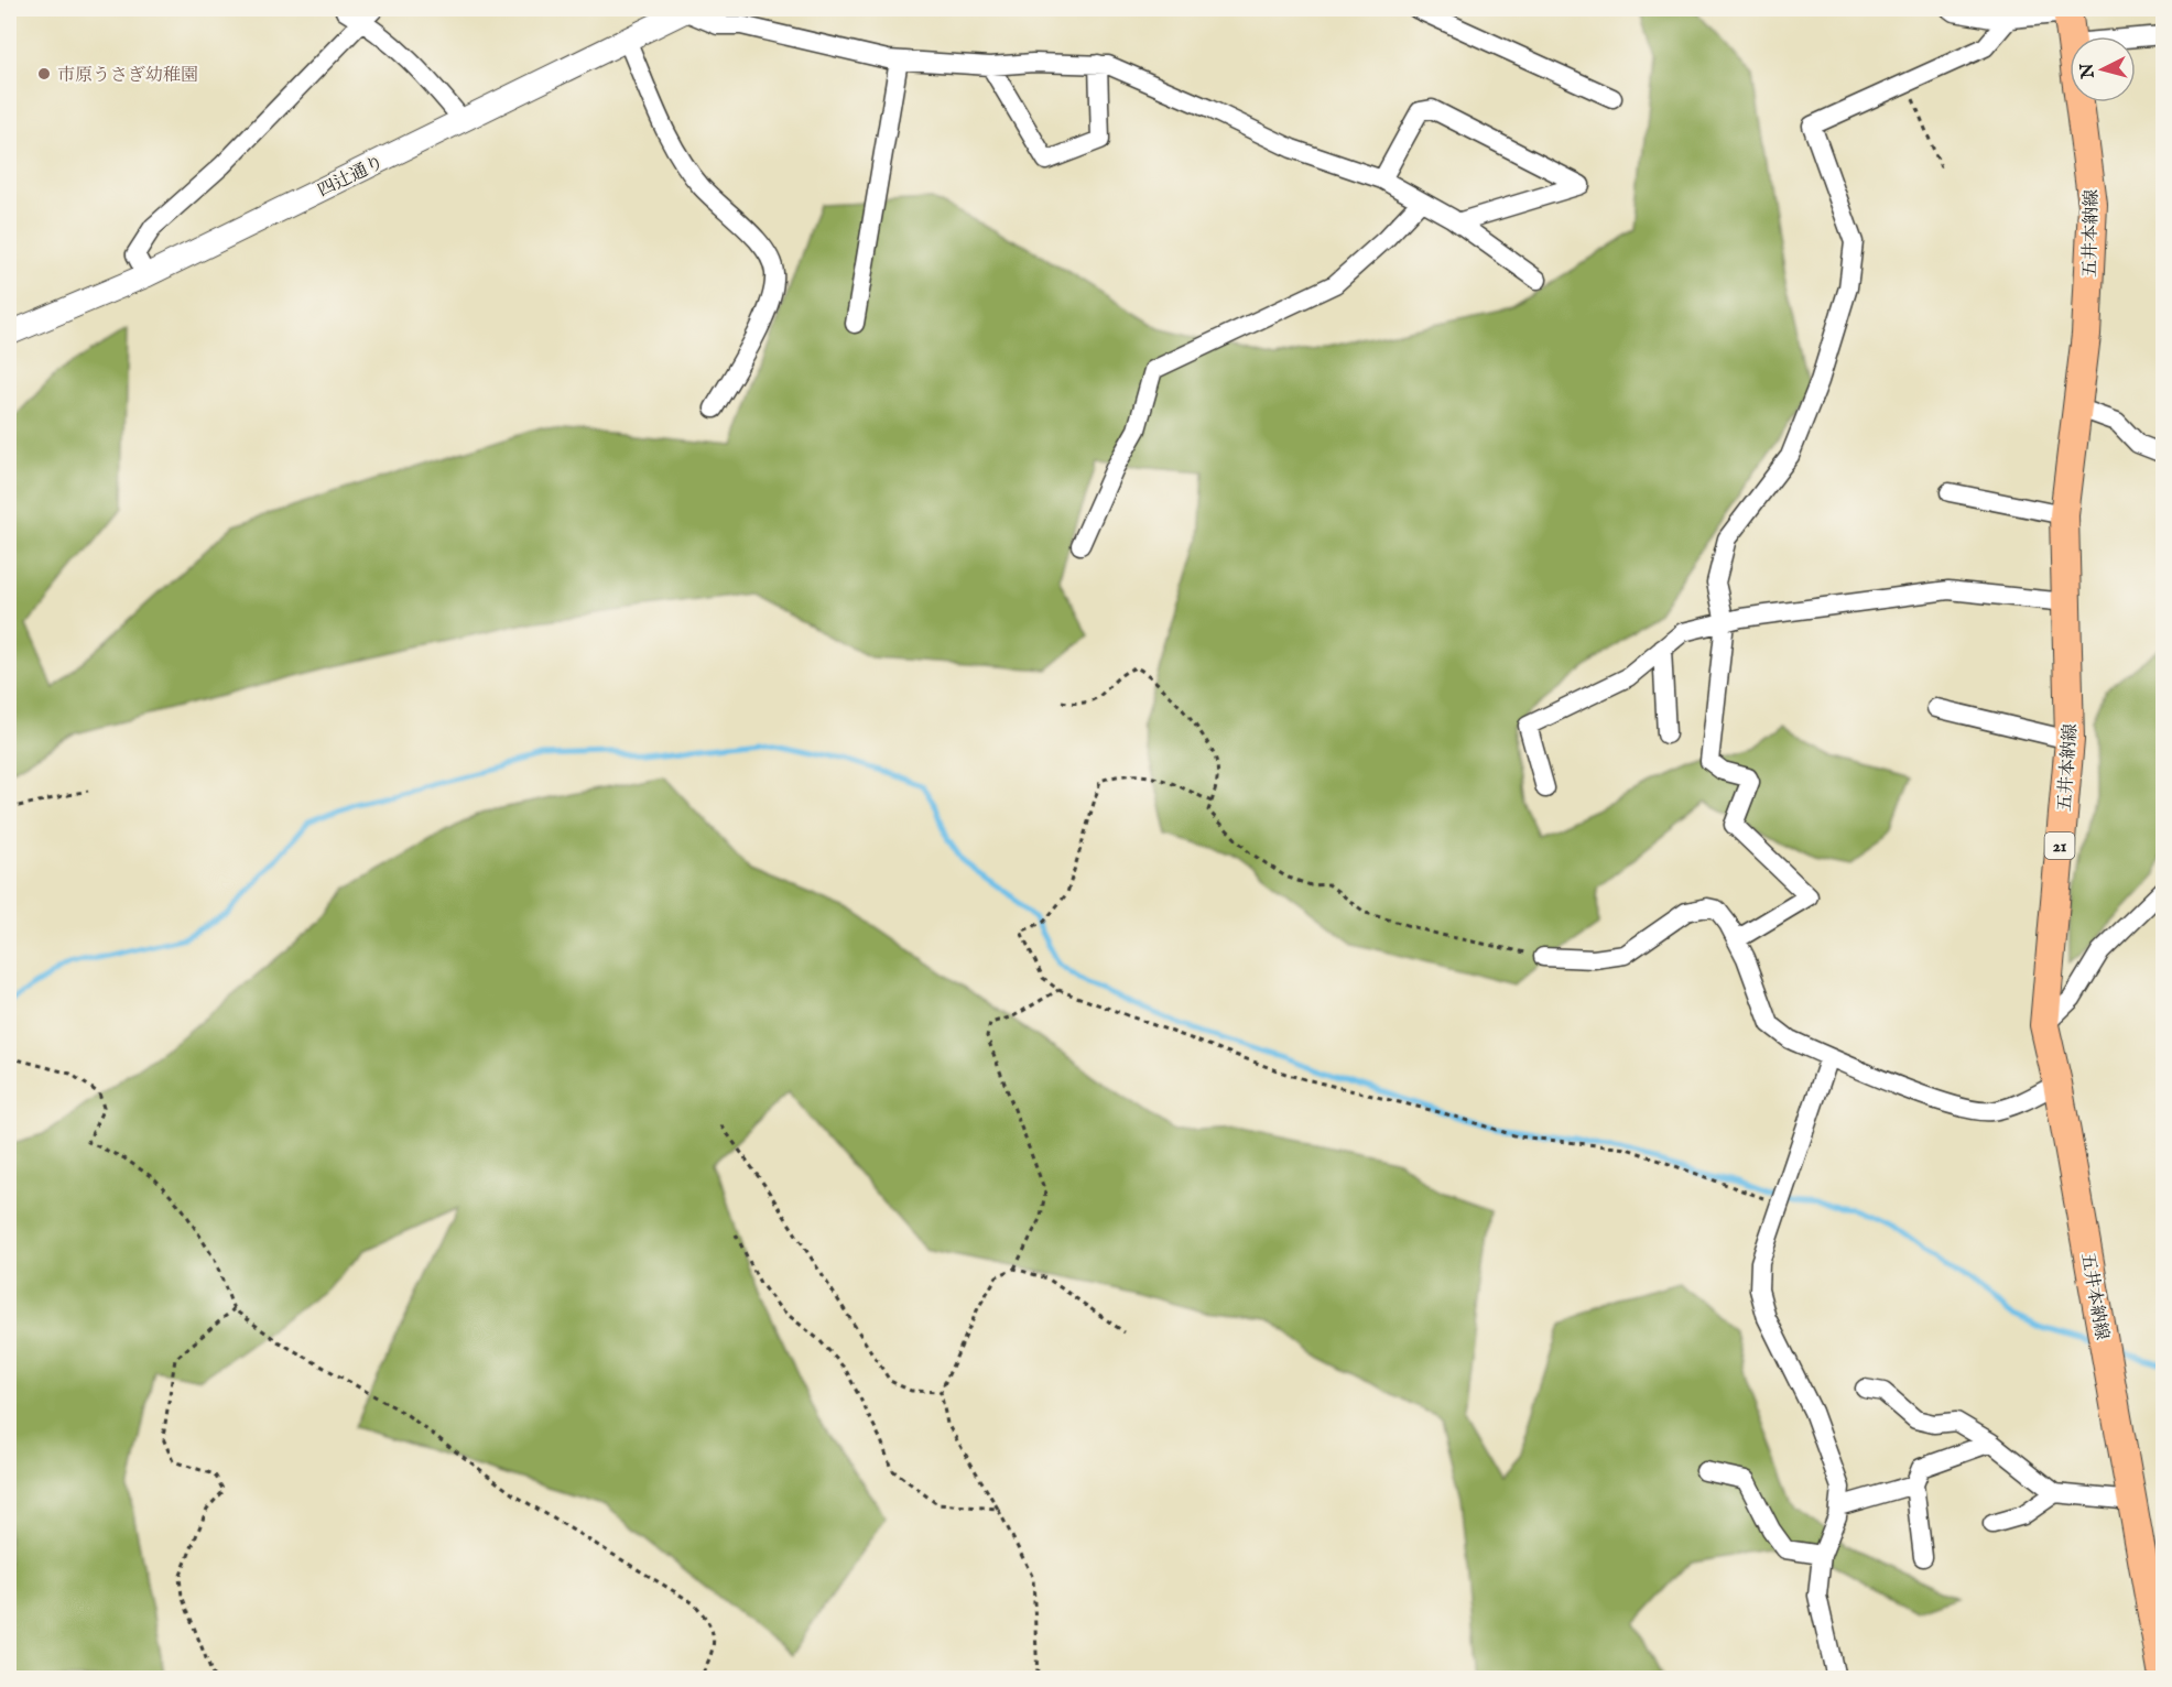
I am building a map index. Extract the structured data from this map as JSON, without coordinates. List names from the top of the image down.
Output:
{
  "streets": {
    "main road": ["五井本納線", "21"],
    "street": ["四辻通り"]
  },
  "places": ["市原うさぎ幼稚園"],
  "north": "left"
}
